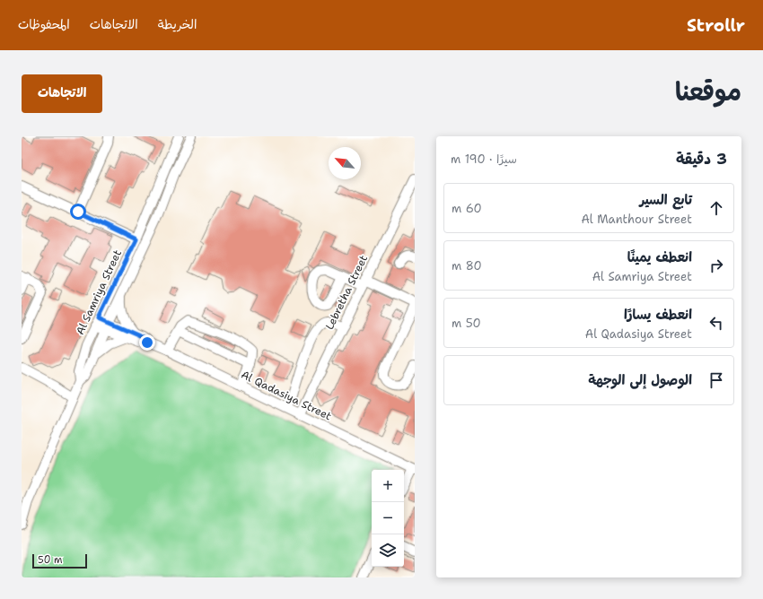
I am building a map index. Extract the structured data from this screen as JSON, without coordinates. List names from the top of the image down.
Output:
{
  "streets": {
    "street": ["Al Samriya Street", "Lebretha Street", "Al Qadasiya Street"]
  },
  "crossings": [
    ["Al Samriya Street", "Al Qadasiya Street"],
    ["Lebretha Street", "Al Qadasiya Street"]
  ],
  "scale_bar": "50 m",
  "north": "top left",
  "page": {
    "header": "Strollr",
    "nav": ["الخريطة", "الاتجاهات", "المحفوظات"],
    "title": "موقعنا",
    "buttons": "الاتجاهات",
    "heading": ["3 دقيقة", "سيرًا · 190 m"],
    "list": [
      ["تابع السير", "Al Manthour Street", "60 m"],
      ["انعطف يمينًا", "Al Samriya Street", "80 m"],
      ["انعطف يسارًا", "Al Qadasiya Street", "50 m"],
      "الوصول إلى الوجهة"
    ],
    "map_buttons": ["+", "−"],
    "scale": "50 m"
  }
}
